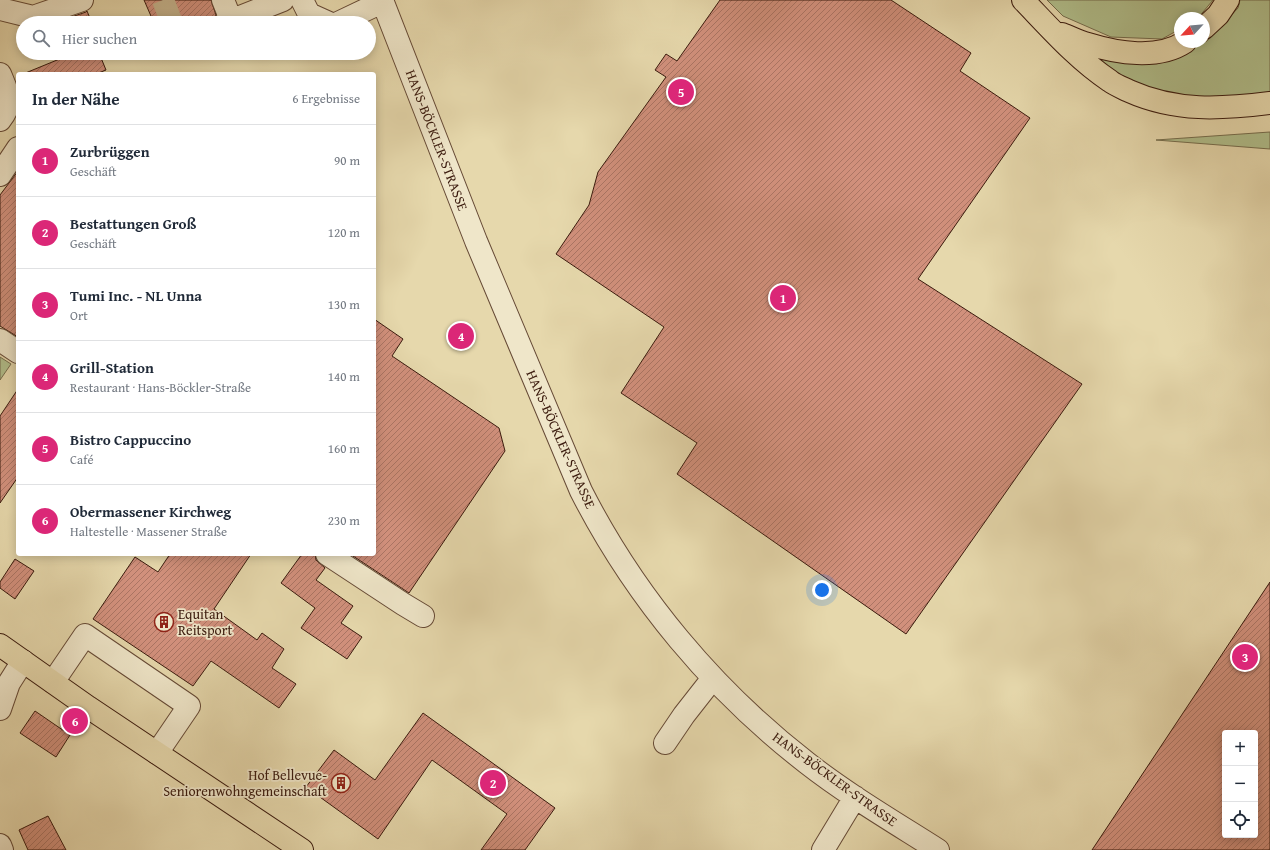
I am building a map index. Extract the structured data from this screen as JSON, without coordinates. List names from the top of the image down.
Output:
{
  "streets": {
    "street": ["HANS-BÖCKLER-STRASSE"]
  },
  "places": {
    "building": ["Equitan Reitsport", "Hof Bellevue- Seniorenwohngemeinschaft"]
  },
  "north": "bottom left",
  "page": {
    "search": "Hier suchen",
    "heading": ["In der Nähe", "6 Ergebnisse"],
    "pins": [
      "5",
      "1",
      "4",
      "3",
      "6",
      "2"
    ],
    "list": [
      {
        "mark": "1",
        "name": "Zurbrüggen",
        "note": "Geschäft",
        "value": "90 m"
      },
      {
        "mark": "2",
        "name": "Bestattungen Groß",
        "note": "Geschäft",
        "value": "120 m"
      },
      {
        "mark": "3",
        "name": "Tumi Inc. - NL Unna",
        "note": "Ort",
        "value": "130 m"
      },
      {
        "mark": "4",
        "name": "Grill-Station",
        "note": "Restaurant · Hans-Böckler-Straße",
        "value": "140 m"
      },
      {
        "mark": "5",
        "name": "Bistro Cappuccino",
        "note": "Café",
        "value": "160 m"
      },
      {
        "mark": "6",
        "name": "Obermassener Kirchweg",
        "note": "Haltestelle · Massener Straße",
        "value": "230 m"
      }
    ],
    "map_buttons": ["+", "−"]
  }
}
